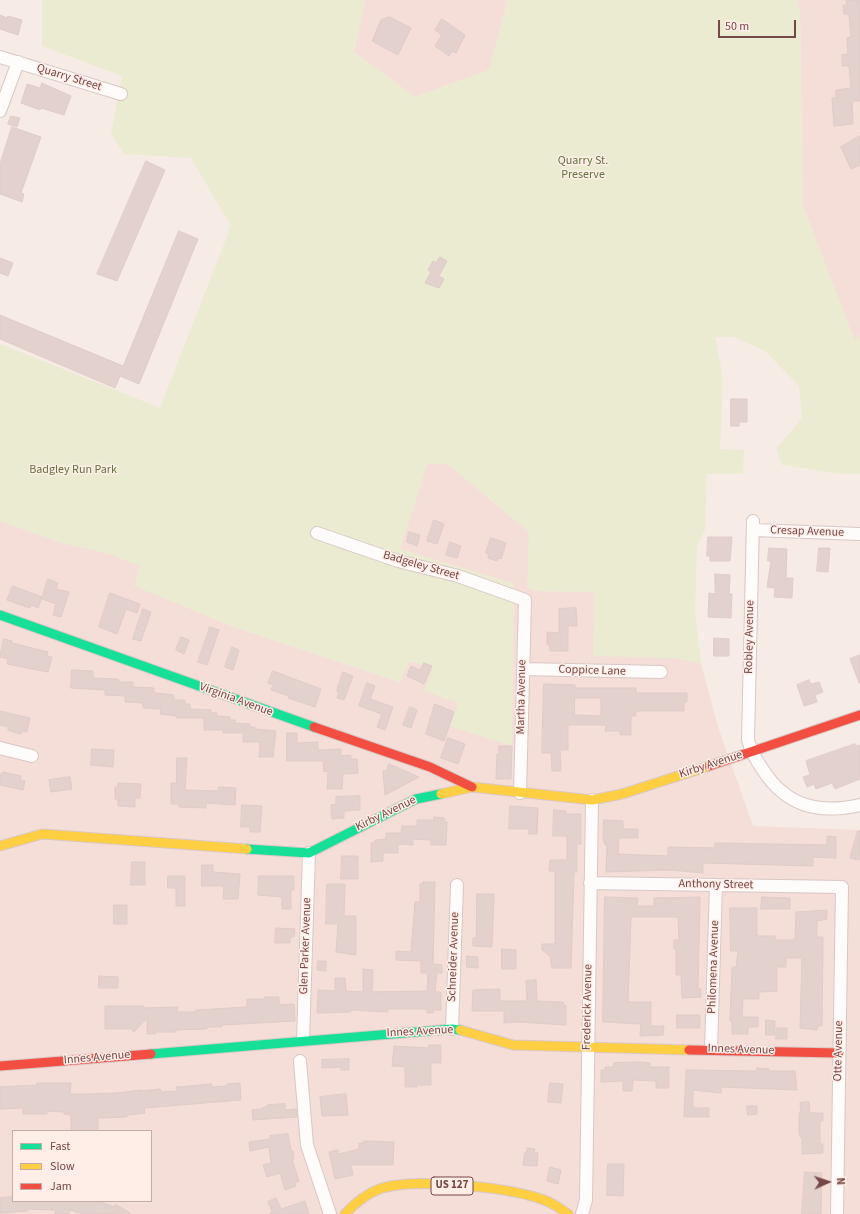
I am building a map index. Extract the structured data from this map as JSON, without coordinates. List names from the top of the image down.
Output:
{
  "streets": {
    "street": [
      "Quarry Street",
      "Cresap Avenue",
      "Badgeley Street",
      "Robley Avenue",
      "Coppice Lane",
      "Martha Avenue",
      "Virginia Avenue",
      "Kirby Avenue",
      "Anthony Street",
      "Glen Parker Avenue",
      "Schneider Avenue",
      "Philomena Avenue",
      "Frederick Avenue",
      "Innes Avenue",
      "Otte Avenue",
      "US 127"
    ]
  },
  "crossings": [
    ["Cresap Avenue", "Robley Avenue"],
    ["Badgeley Street", "Martha Avenue"],
    ["Robley Avenue", "Kirby Avenue"],
    ["Coppice Lane", "Martha Avenue"],
    ["Martha Avenue", "Kirby Avenue"],
    ["Virginia Avenue", "Kirby Avenue"],
    ["Kirby Avenue", "Glen Parker Avenue"],
    ["Kirby Avenue", "Frederick Avenue"],
    ["Anthony Street", "Philomena Avenue"],
    ["Anthony Street", "Frederick Avenue"],
    ["Anthony Street", "Otte Avenue"],
    ["Glen Parker Avenue", "Innes Avenue"],
    ["Schneider Avenue", "Innes Avenue"],
    ["Philomena Avenue", "Innes Avenue"],
    ["Frederick Avenue", "Innes Avenue"],
    ["Innes Avenue", "Otte Avenue"]
  ],
  "parks": ["Quarry St. Preserve", "Badgley Run Park"],
  "legend": ["Fast", "Slow", "Jam"],
  "scale_bar": "50 m",
  "north": "right"
}
